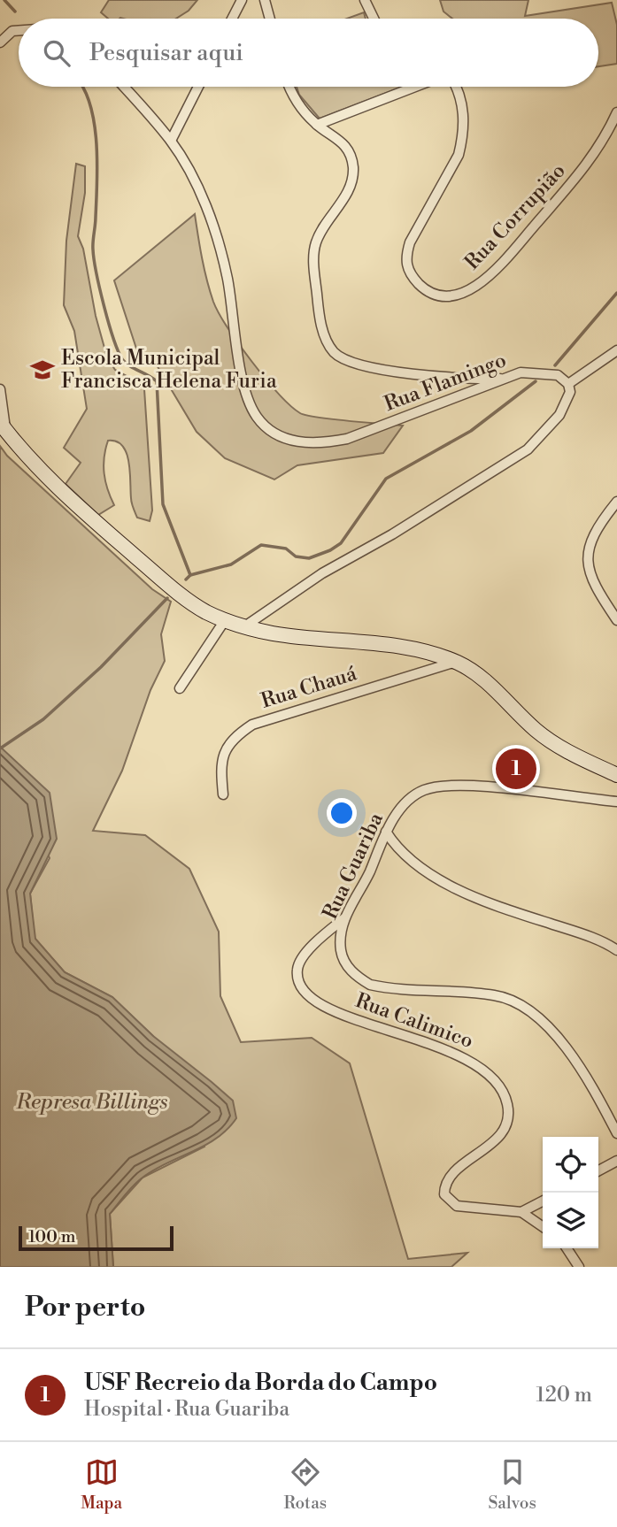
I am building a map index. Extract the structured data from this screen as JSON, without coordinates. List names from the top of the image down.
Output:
{
  "streets": {
    "street": [
      "Rua Corrupião",
      "Rua Flamingo",
      "Rua Chauá",
      "Rua Guariba",
      "Rua Calimico"
    ]
  },
  "crossings": [
    ["Rua Guariba", "Rua Calimico"]
  ],
  "water": ["Represa Billings"],
  "places": {
    "school or university": ["Escola Municipal Francisca Helena Furia"]
  },
  "scale_bar": "100 m",
  "page": {
    "search": "Pesquisar aqui",
    "pins": "1",
    "scale": "100 m",
    "heading": "Por perto",
    "list": [
      {
        "mark": "1",
        "name": "USF Recreio da Borda do Campo",
        "note": "Hospital · Rua Guariba",
        "value": "120 m"
      }
    ],
    "nav": ["Mapa", "Rotas", "Salvos"]
  }
}
